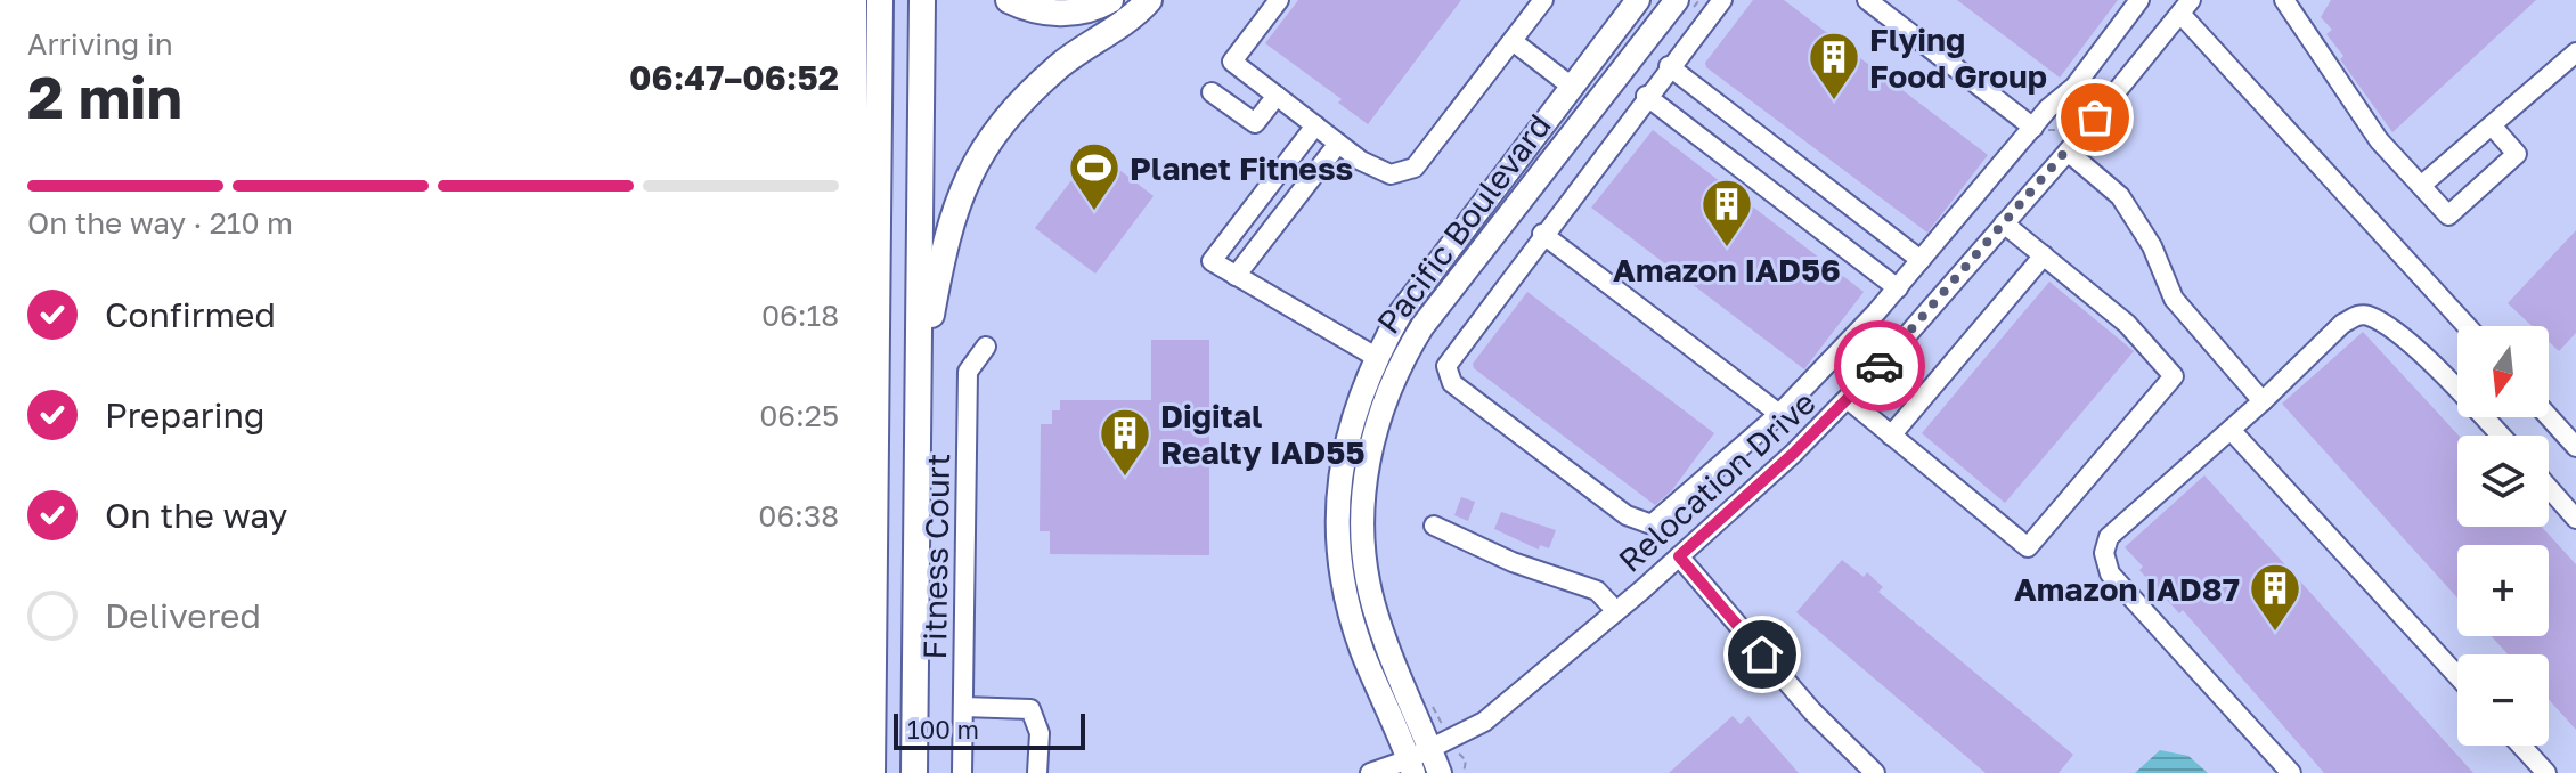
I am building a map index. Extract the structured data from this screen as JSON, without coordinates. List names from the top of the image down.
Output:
{
  "streets": {
    "main road": ["Pacific Boulevard"],
    "street": ["Relocation Drive", "Fitness Court"]
  },
  "crossings": [
    ["Pacific Boulevard", "Relocation Drive"]
  ],
  "places": {
    "building": [
      "Flying Food Group",
      "Amazon IAD56",
      "Digital Realty IAD55",
      "Amazon IAD87"
    ],
    "sports": ["Planet Fitness"]
  },
  "scale_bar": "100 m",
  "north": "bottom",
  "page": {
    "heading": ["2 min", "Arriving in", "06:47–06:52"],
    "bar": "On the way · 210 m",
    "list": [
      ["Confirmed", "06:18"],
      ["Preparing", "06:25"],
      ["On the way", "06:38"],
      "Delivered"
    ],
    "map_buttons": ["+", "−"],
    "scale": "100 m"
  }
}
